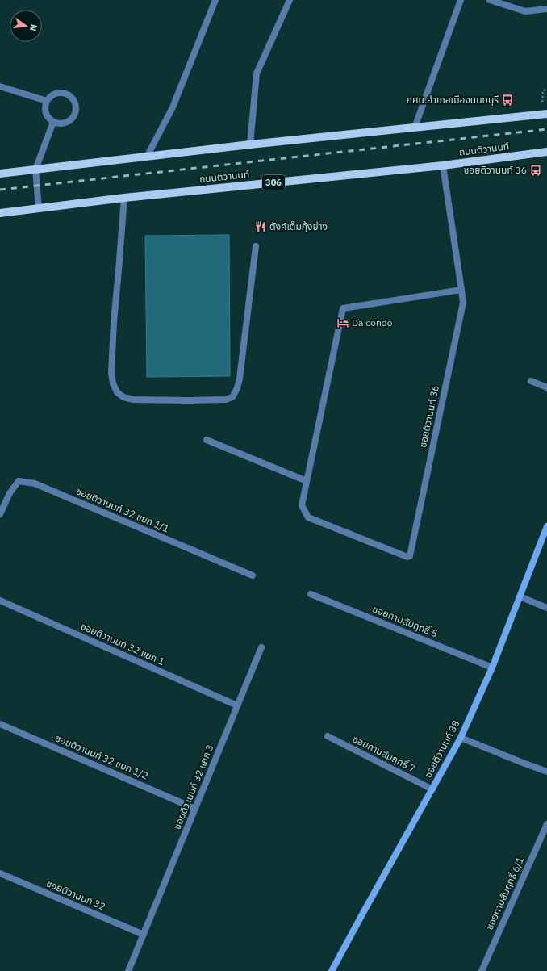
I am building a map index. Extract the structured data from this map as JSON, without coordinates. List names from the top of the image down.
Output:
{
  "streets": {
    "main road": ["ถนนติวานนท์", "306"],
    "street": [
      "ซอยติวานนท์ 36",
      "ซอยติวานนท์ 32 แยก 1/1",
      "ซอยทานสัมฤทธิ์ 5",
      "ซอยติวานนท์ 32 แยก 1",
      "ซอยติวานนท์ 38",
      "ซอยทานสัมฤทธิ์ 7",
      "ซอยติวานนท์ 32 แยก 1/2",
      "ซอยติวานนท์ 32 แยก 3",
      "ซอยทานสัมฤทธิ์ 6/1",
      "ซอยติวานนท์ 32"
    ]
  },
  "crossings": [
    ["ถนนติวานนท์", "ซอยติวานนท์ 36"],
    ["ซอยทานสัมฤทธิ์ 5", "ซอยติวานนท์ 38"],
    ["ซอยติวานนท์ 32 แยก 1", "ซอยติวานนท์ 32 แยก 3"],
    ["ซอยติวานนท์ 38", "ซอยทานสัมฤทธิ์ 7"],
    ["ซอยติวานนท์ 32 แยก 1/2", "ซอยติวานนท์ 32 แยก 3"],
    ["ซอยติวานนท์ 32 แยก 3", "ซอยติวานนท์ 32"]
  ],
  "places": {
    "bus stop": ["กศน.อำเภอเมืองนนทบุรี", "ซอยติวานนท์ 36"],
    "restaurant": ["ตังค์เต็มกุ้งย่าง"],
    "hotel": ["Da condo"]
  },
  "north": "right"
}
